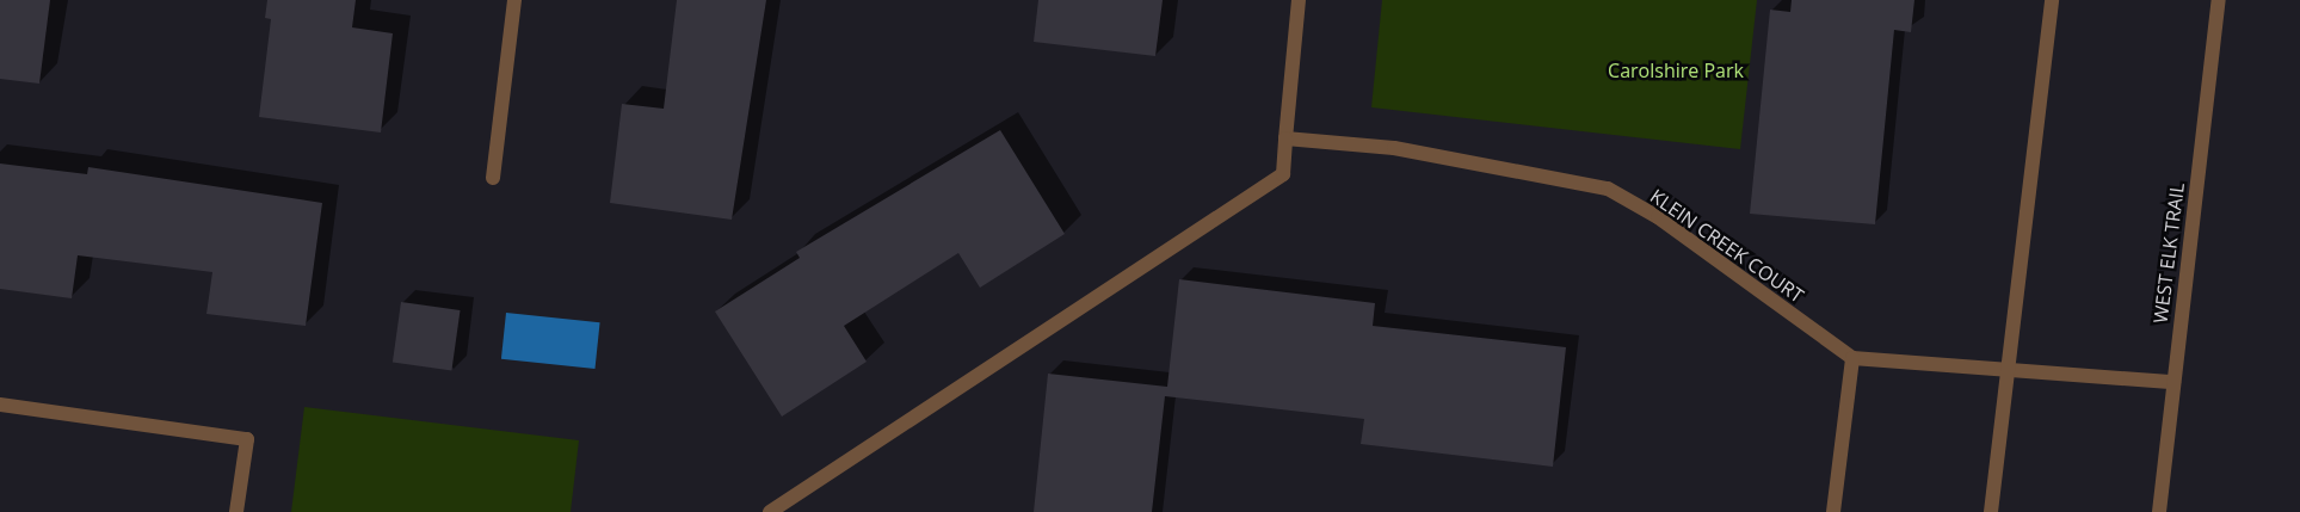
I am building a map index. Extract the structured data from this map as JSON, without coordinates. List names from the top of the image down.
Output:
{
  "streets": {
    "street": ["KLEIN CREEK COURT", "WEST ELK TRAIL"]
  },
  "parks": ["Carolshire Park"]
}
